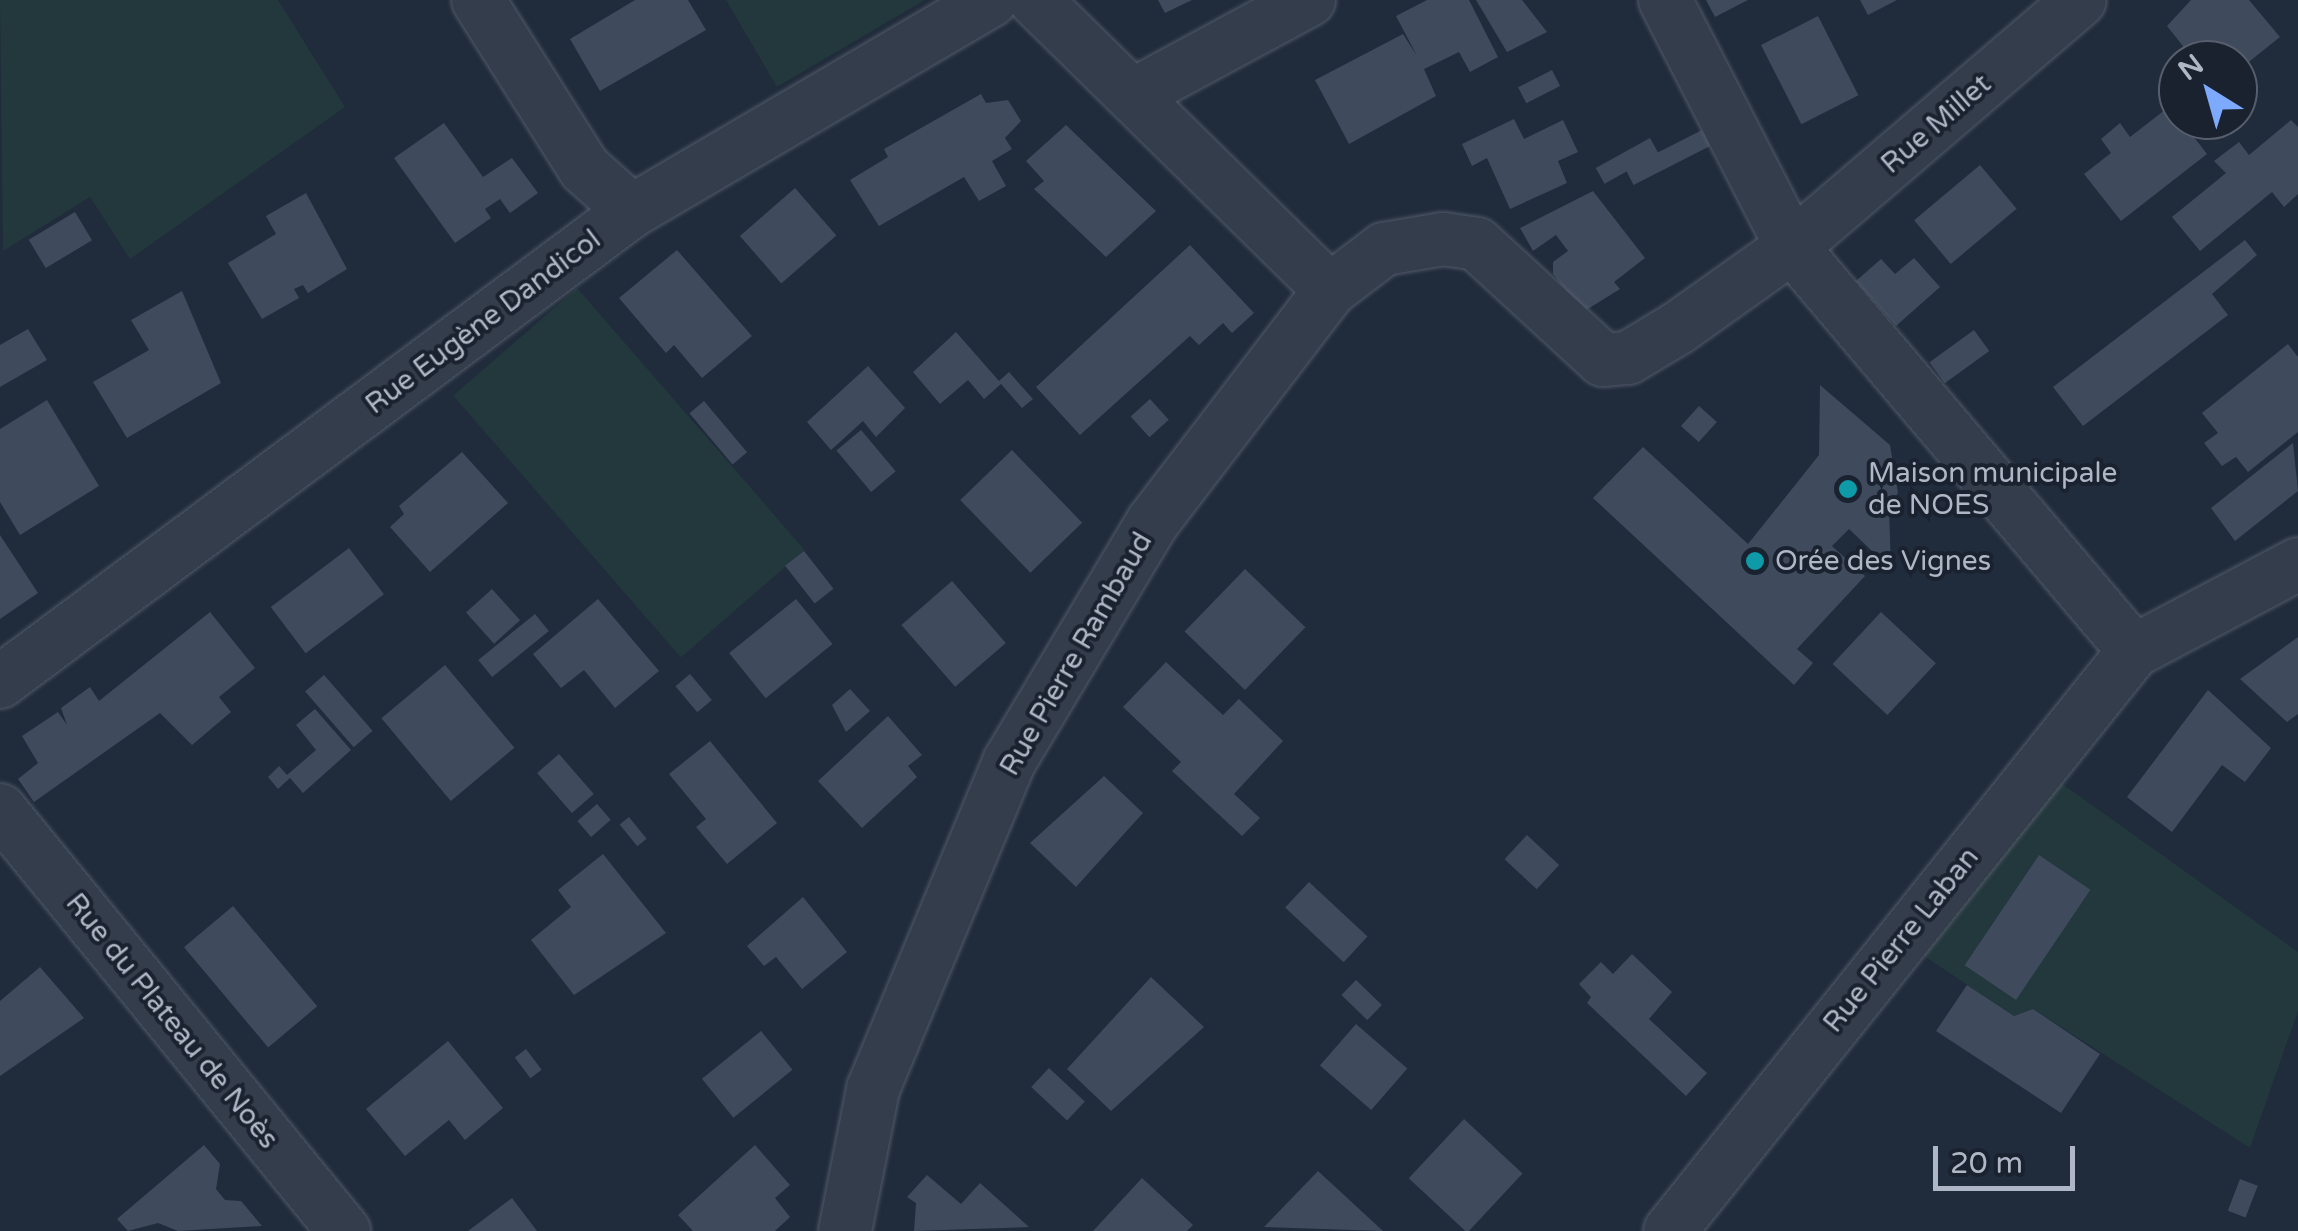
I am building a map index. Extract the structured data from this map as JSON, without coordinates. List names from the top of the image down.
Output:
{
  "streets": {
    "street": [
      "Rue Millet",
      "Rue Eugène Dandicol",
      "Rue Pierre Rambaud",
      "Rue Pierre Laban",
      "Rue du Plateau de Noès"
    ]
  },
  "places": ["Maison municipale de NOES", "Orée des Vignes"],
  "scale_bar": "20 m",
  "north": "top left"
}
